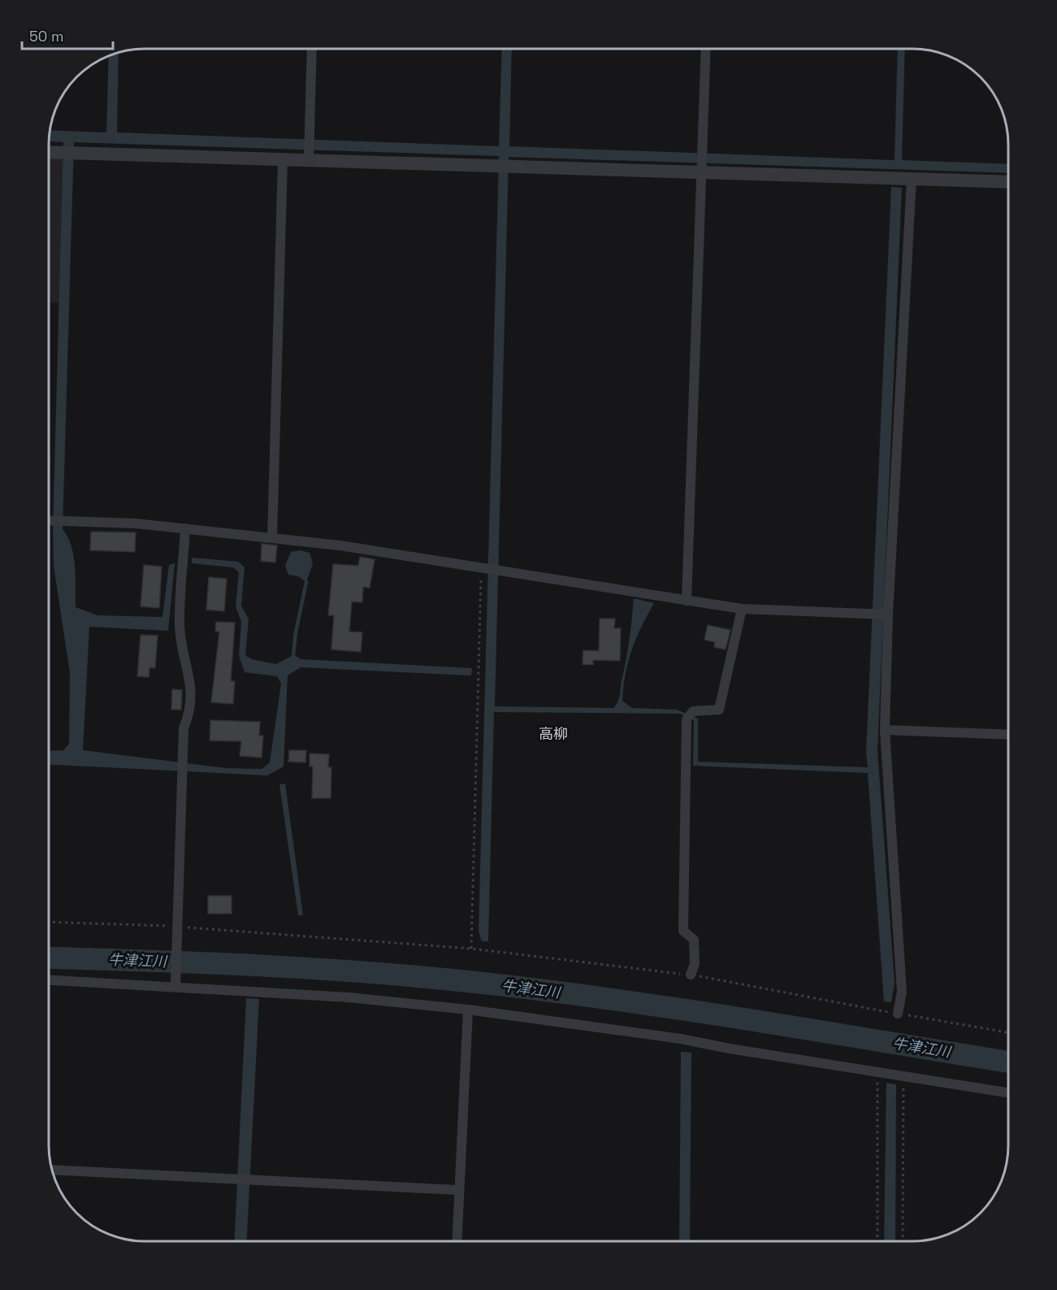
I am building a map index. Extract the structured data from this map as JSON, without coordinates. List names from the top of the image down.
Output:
{
  "districts": ["高柳"],
  "water": ["牛津江川"],
  "scale_bar": "50 m"
}
